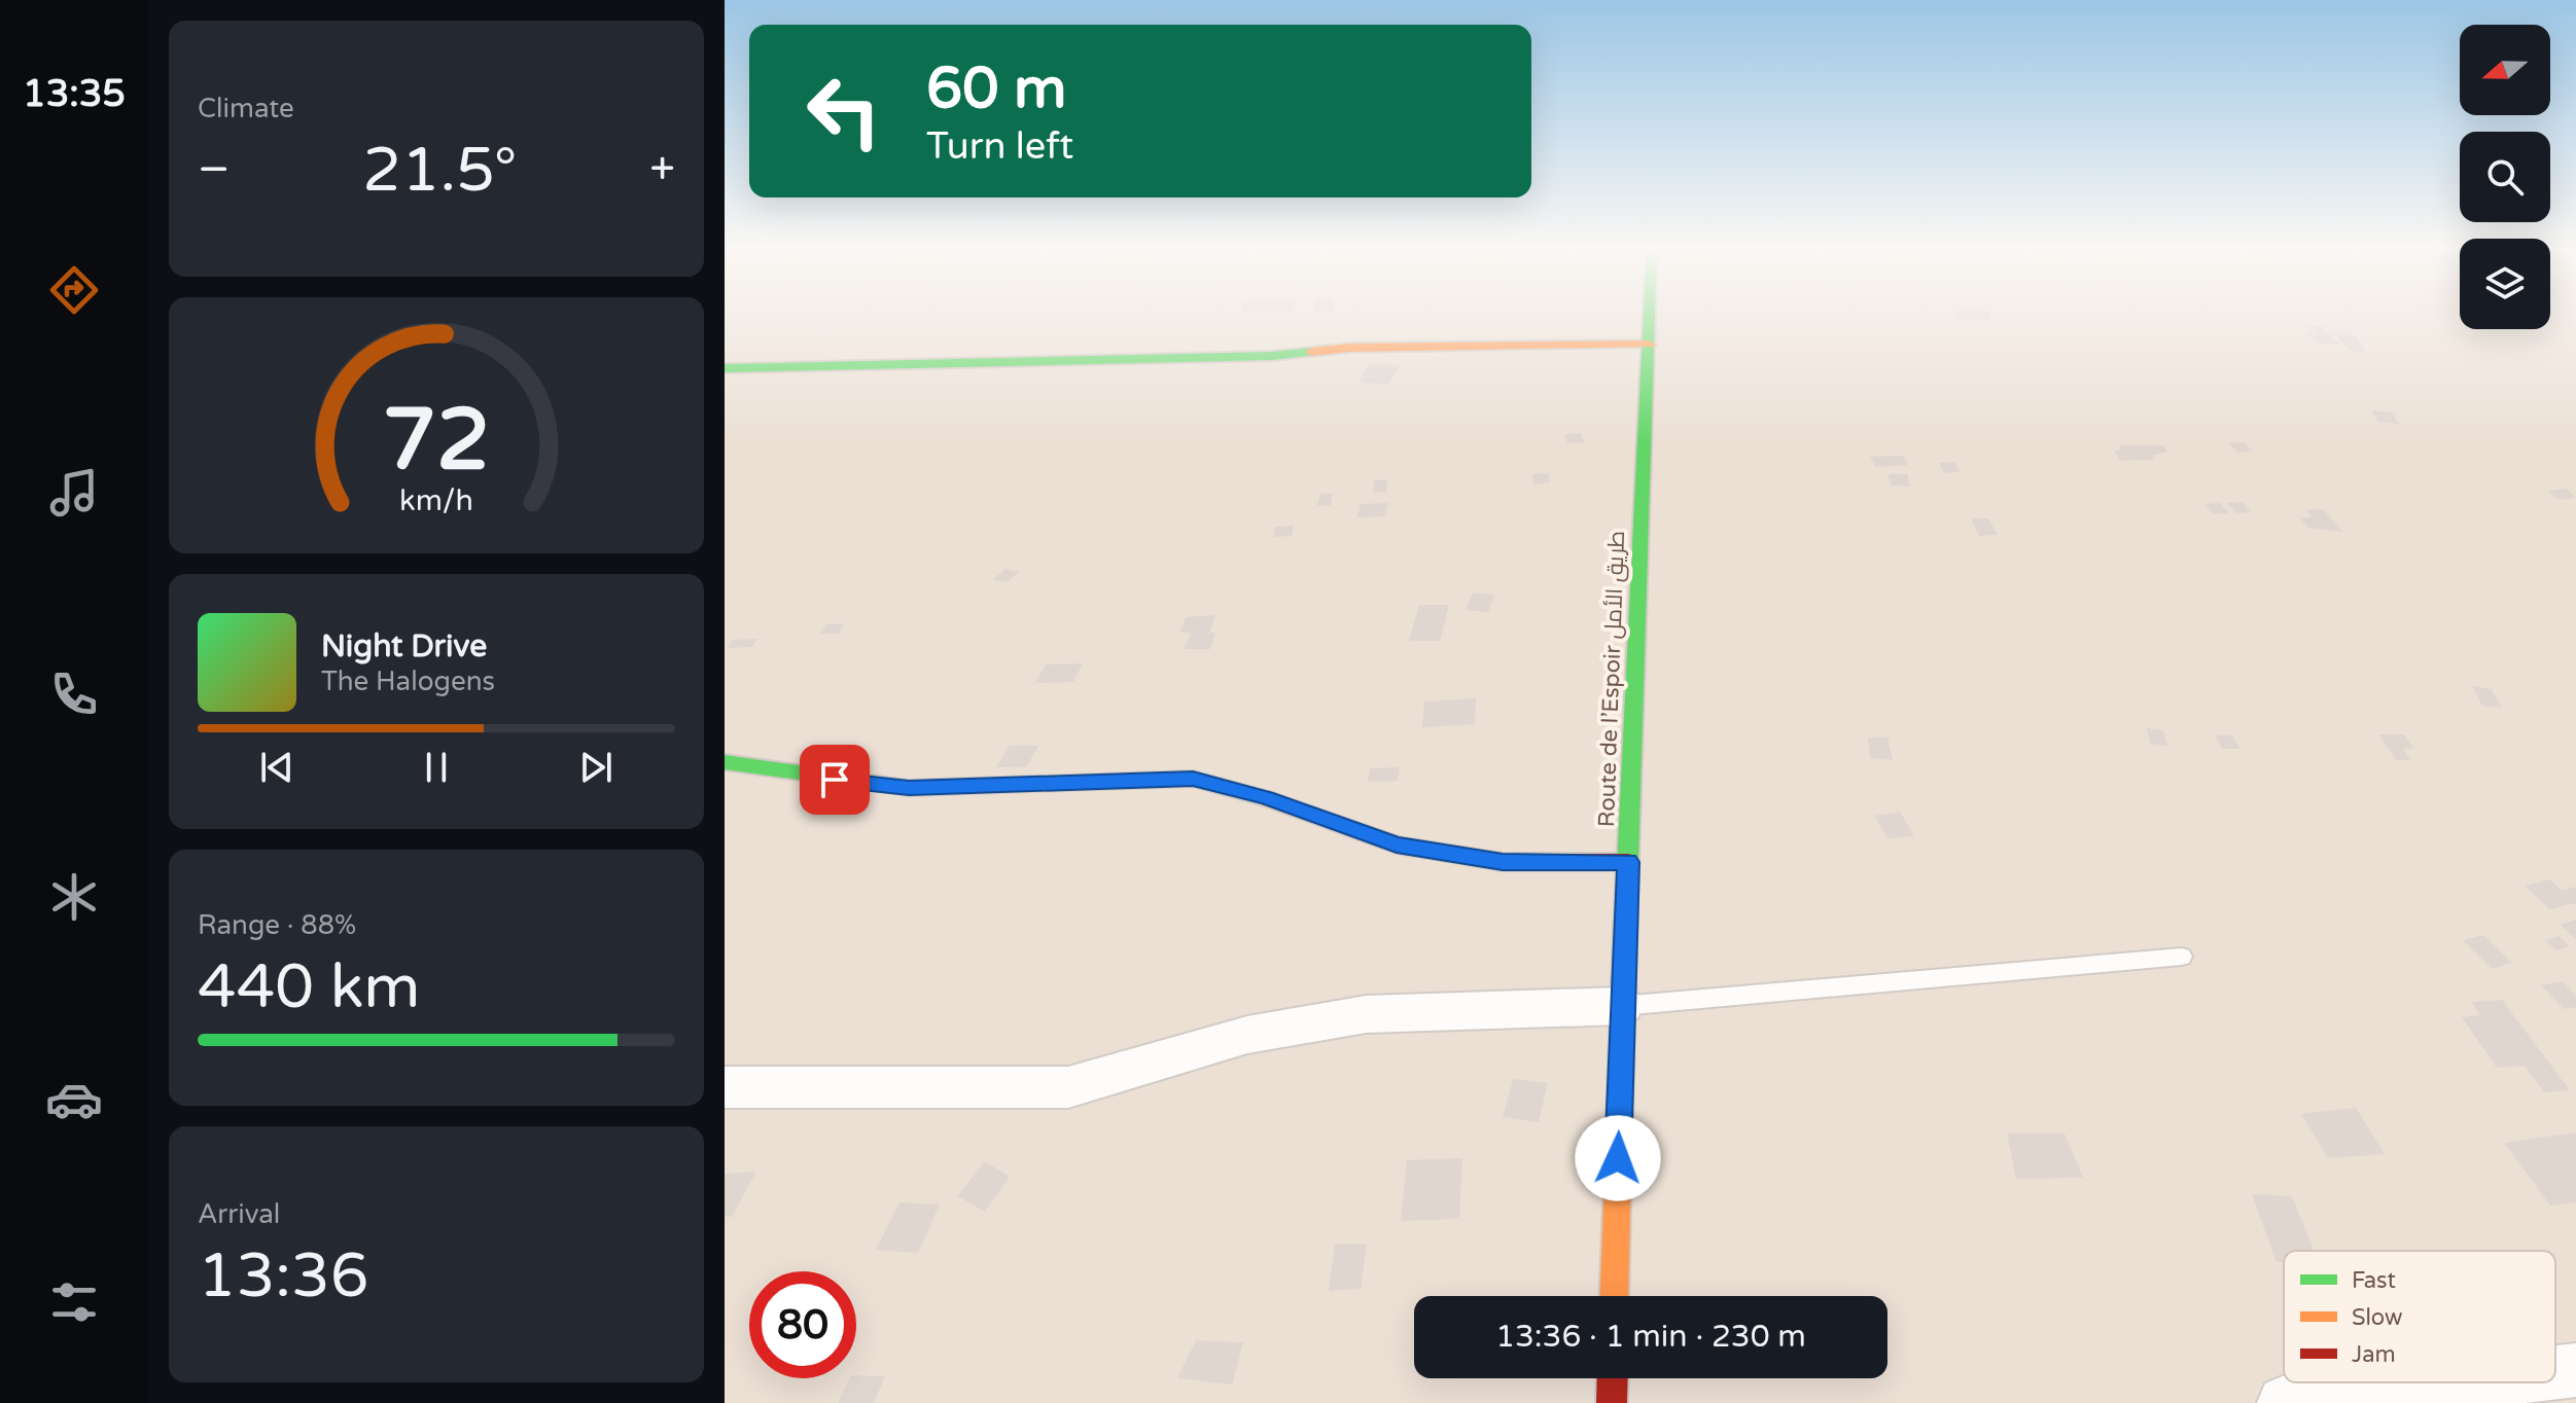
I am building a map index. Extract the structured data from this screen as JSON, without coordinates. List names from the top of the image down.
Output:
{
  "streets": {
    "main road": ["Route de l’Espoir طريق الأمل"]
  },
  "legend": ["Fast", "Slow", "Jam"],
  "north": "left",
  "page": {
    "tabs": "13:35",
    "tile": [
      "Climate",
      ["Range · 88%", "440 km"],
      ["Arrival", "13:36"]
    ],
    "turn": ["60 m", "Turn left"],
    "heat": ["−", "21.5°", "+"],
    "song": ["Night Drive", "The Halogens"],
    "limit": "80",
    "trip": "13:36 · 1 min · 230 m",
    "gauge": ["72", "km/h"]
  }
}
